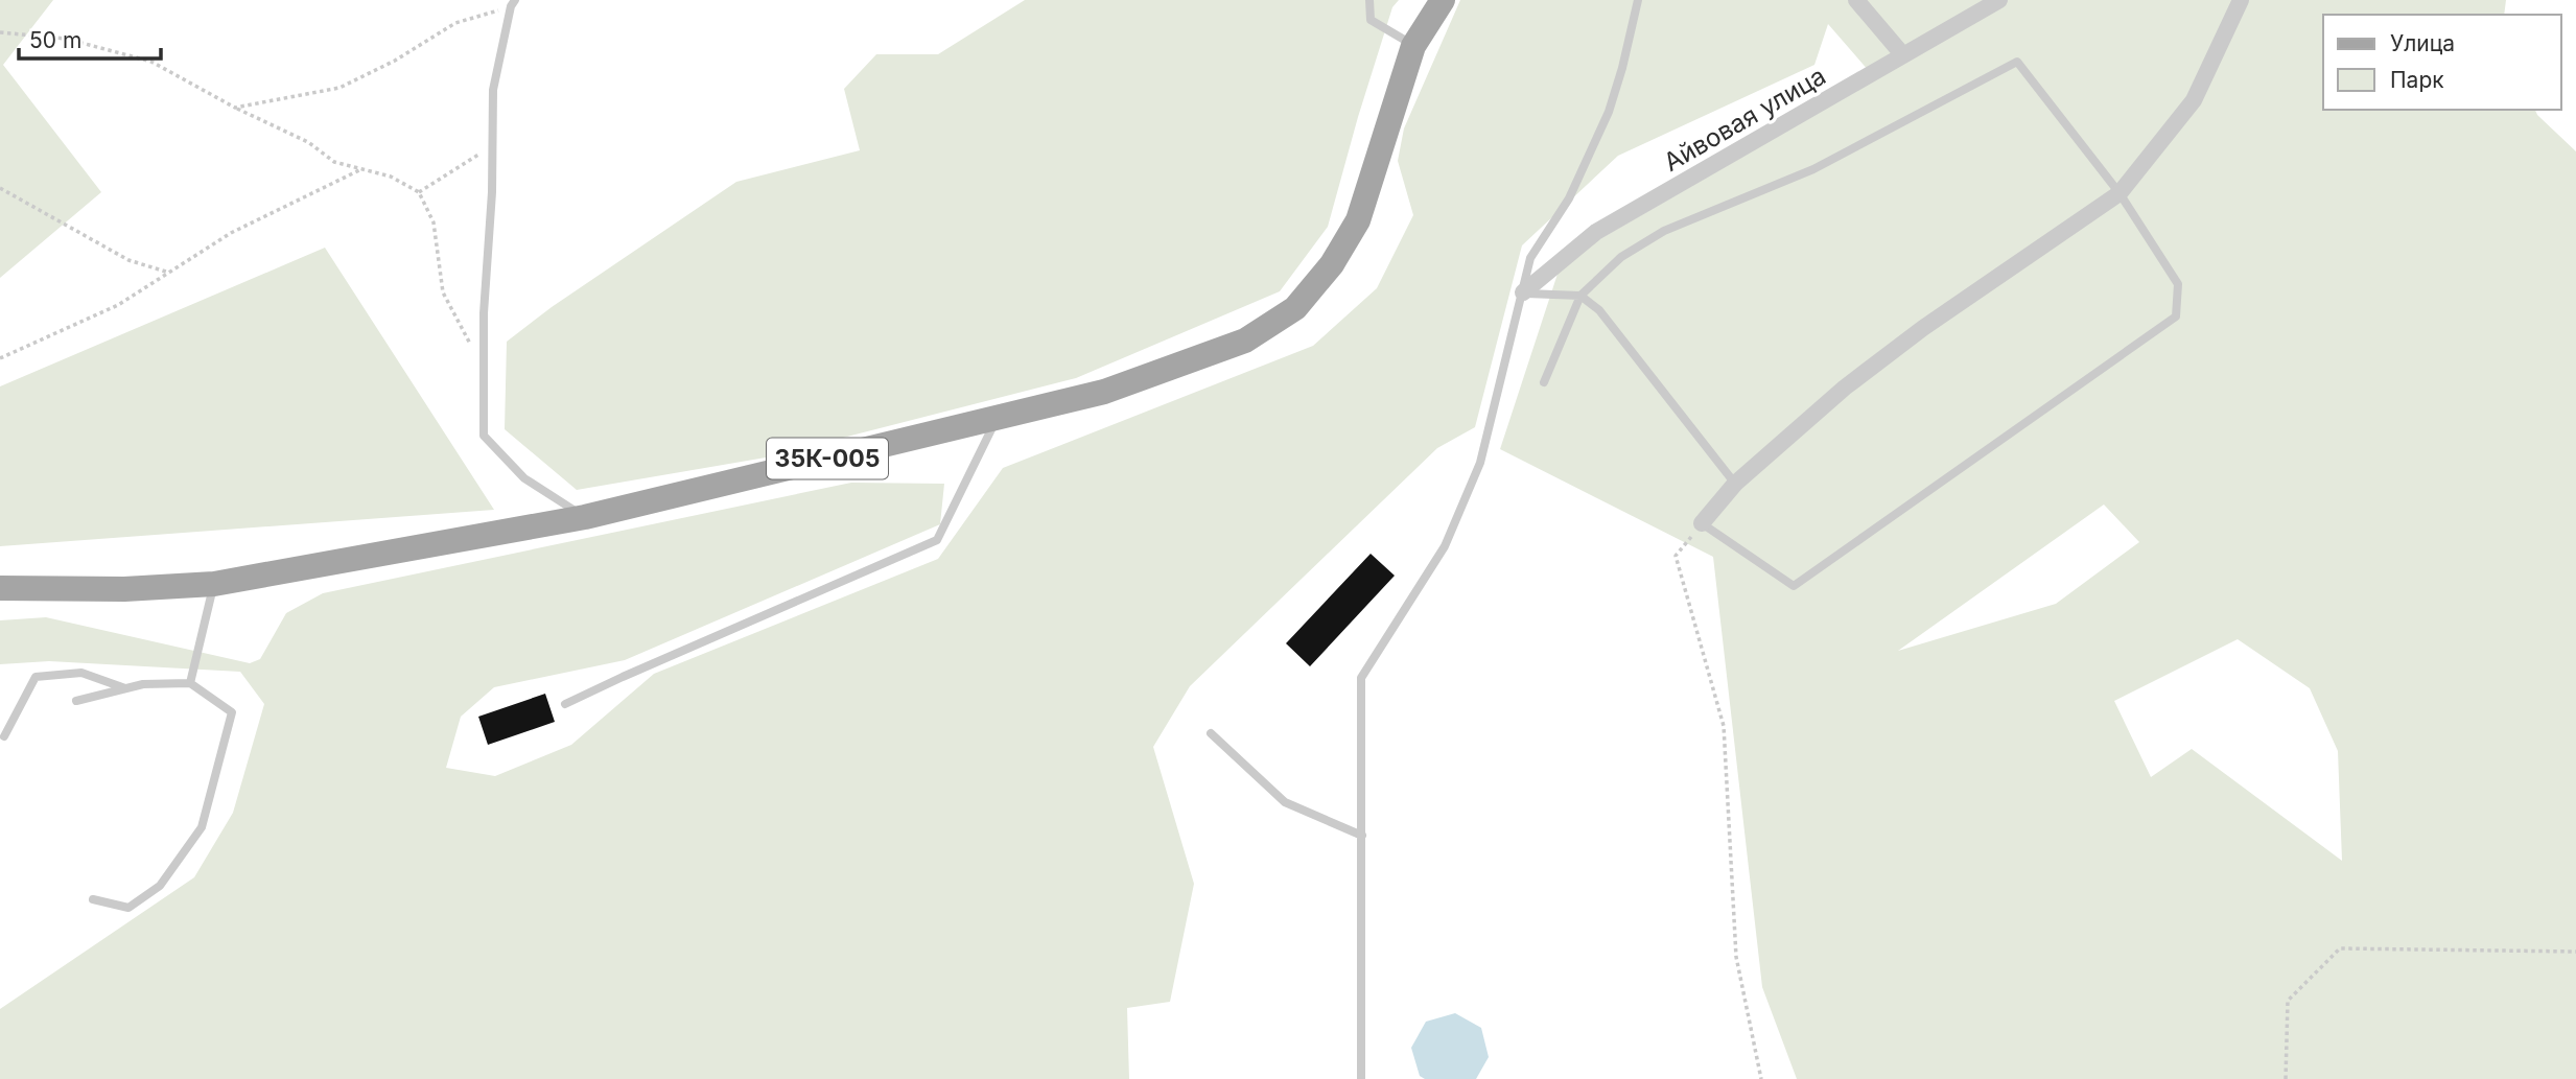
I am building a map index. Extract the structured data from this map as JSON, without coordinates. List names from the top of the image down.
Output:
{
  "streets": {
    "main road": ["35К-005"],
    "street": ["Айвовая улица"]
  },
  "legend": ["Улица", "Парк"],
  "scale_bar": "50 m"
}
